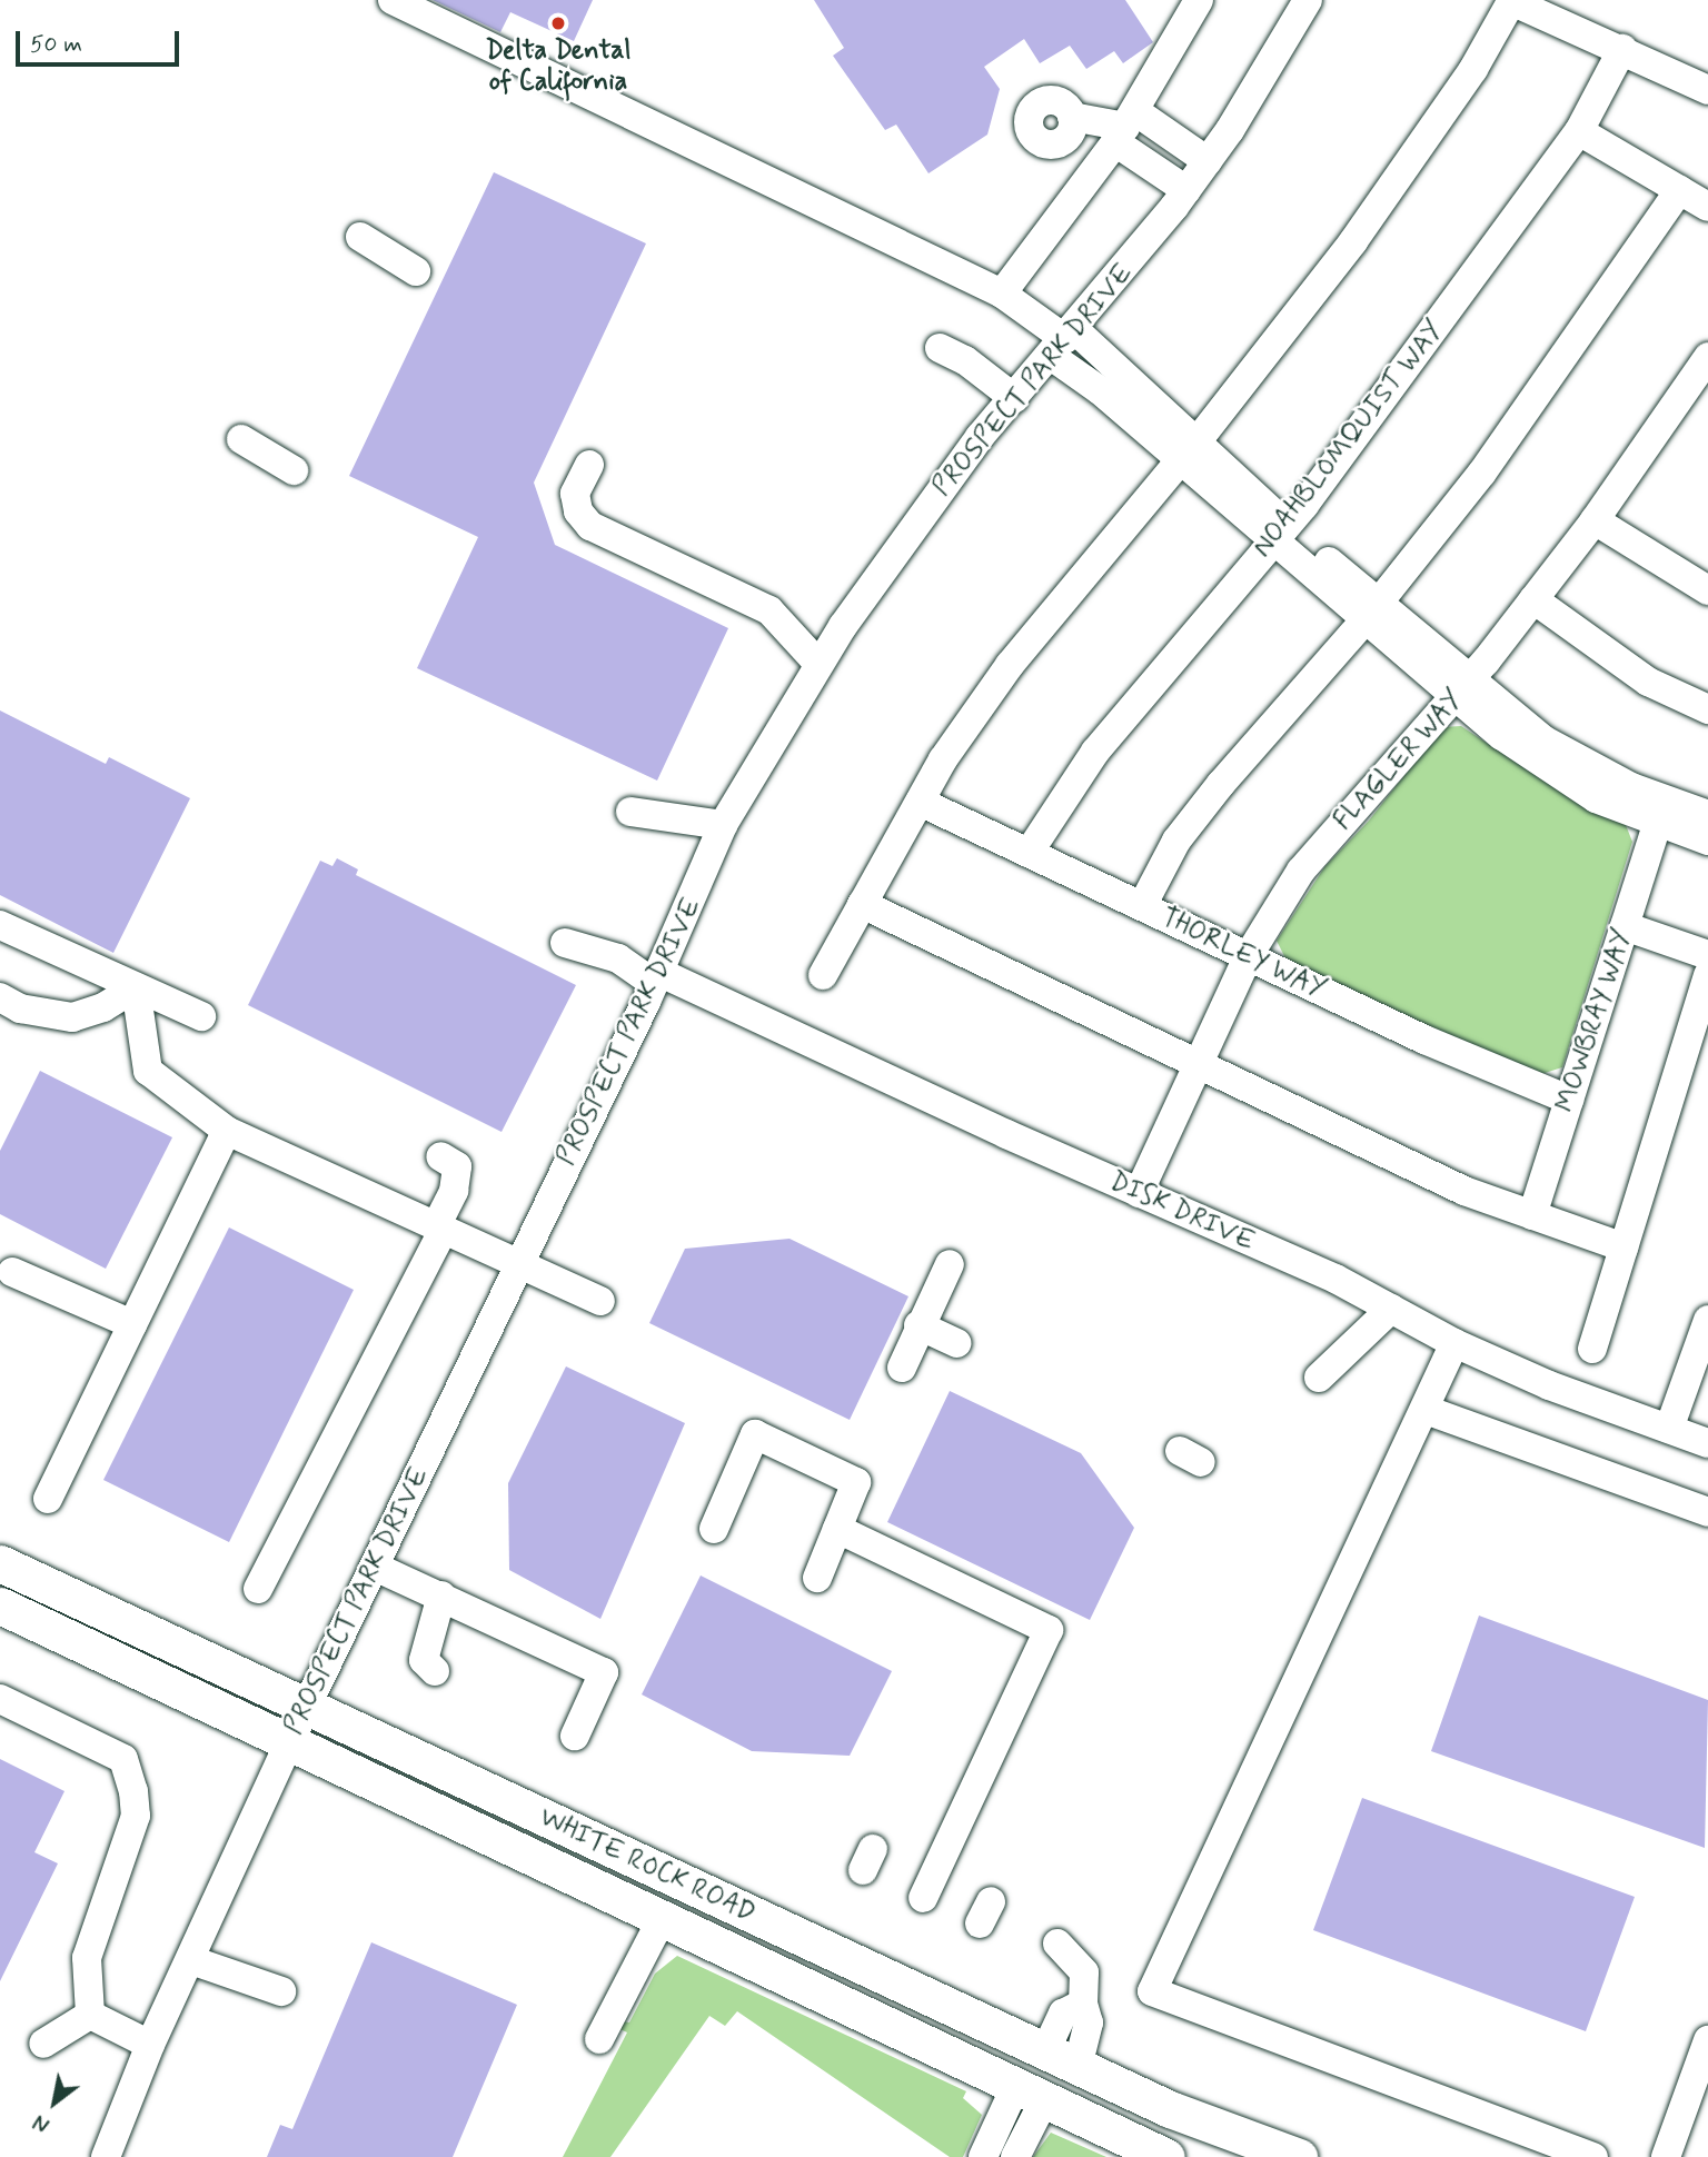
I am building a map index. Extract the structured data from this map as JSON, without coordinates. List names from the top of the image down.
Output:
{
  "streets": {
    "main road": ["WHITE ROCK ROAD"],
    "street": [
      "PROSPECT PARK DRIVE",
      "NOAHBLOMQUIST WAY",
      "FLAGLER WAY",
      "THORLEY WAY",
      "MOWBRAY WAY",
      "DISK DRIVE"
    ]
  },
  "crossings": [
    ["PROSPECT PARK DRIVE", "DISK DRIVE"],
    ["PROSPECT PARK DRIVE", "WHITE ROCK ROAD"],
    ["NOAHBLOMQUIST WAY", "THORLEY WAY"],
    ["FLAGLER WAY", "THORLEY WAY"],
    ["FLAGLER WAY", "DISK DRIVE"],
    ["THORLEY WAY", "MOWBRAY WAY"]
  ],
  "places": ["Delta Dental of California"],
  "scale_bar": "50 m",
  "north": "bottom left"
}
